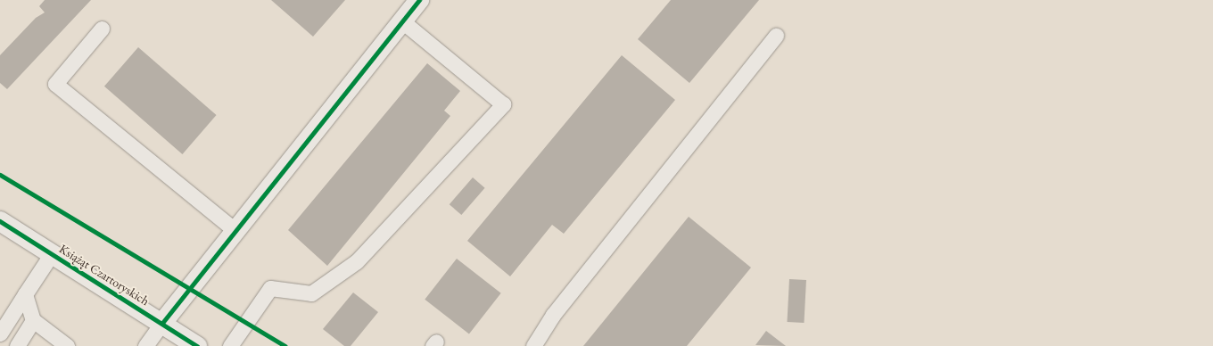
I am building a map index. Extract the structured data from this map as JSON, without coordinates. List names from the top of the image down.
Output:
{
  "streets": {
    "street": ["Książąt Czartoryskich"]
  }
}
